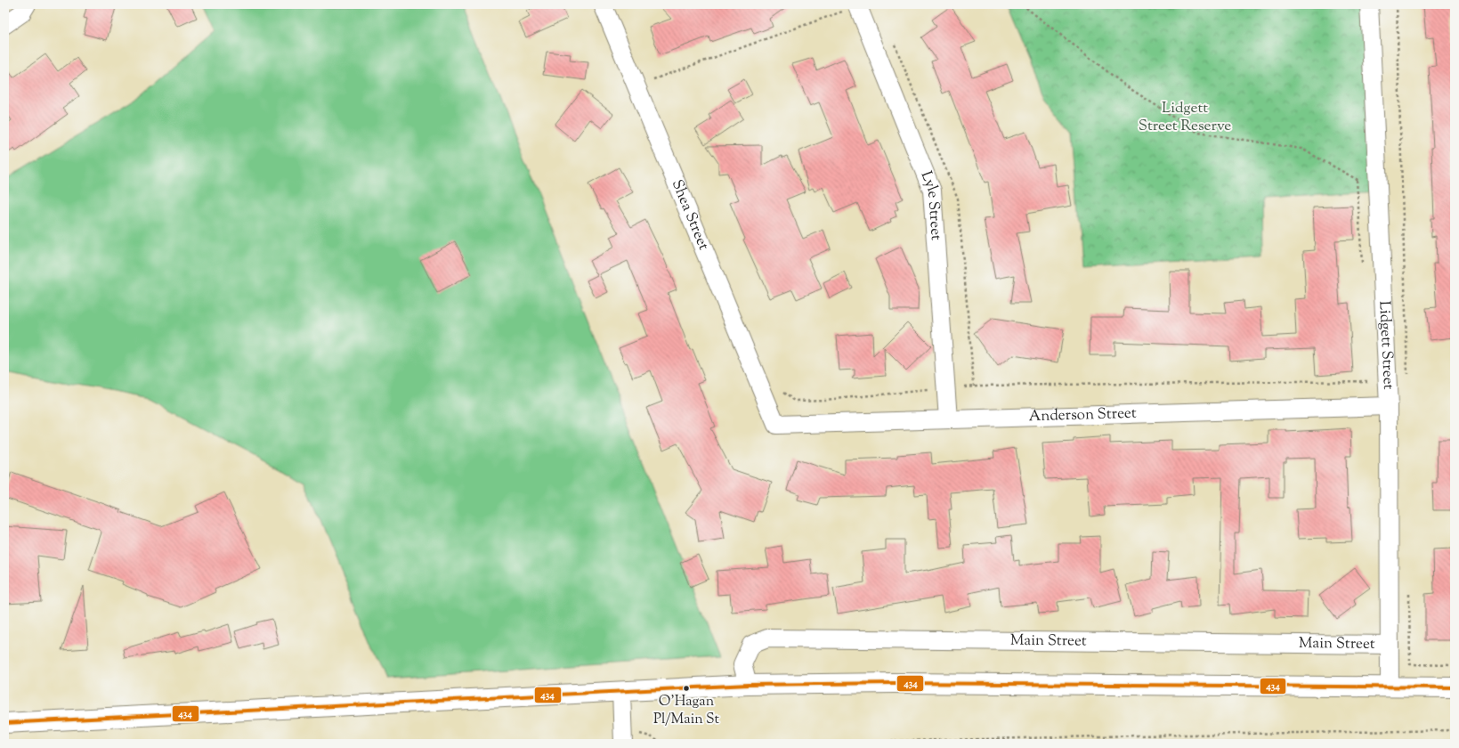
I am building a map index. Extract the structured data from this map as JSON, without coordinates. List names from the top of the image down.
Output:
{
  "streets": {
    "street": [
      "Lyle Street",
      "Shea Street",
      "Lidgett Street",
      "Anderson Street",
      "Main Street"
    ]
  },
  "crossings": [
    ["Lyle Street", "Anderson Street"],
    ["Shea Street", "Anderson Street"],
    ["Lidgett Street", "Anderson Street"],
    ["Lidgett Street", "Main Street"]
  ],
  "parks": ["Lidgett Street Reserve"],
  "places": ["O'Hagan Pl/Main St"],
  "lines": ["transit line 434"]
}
